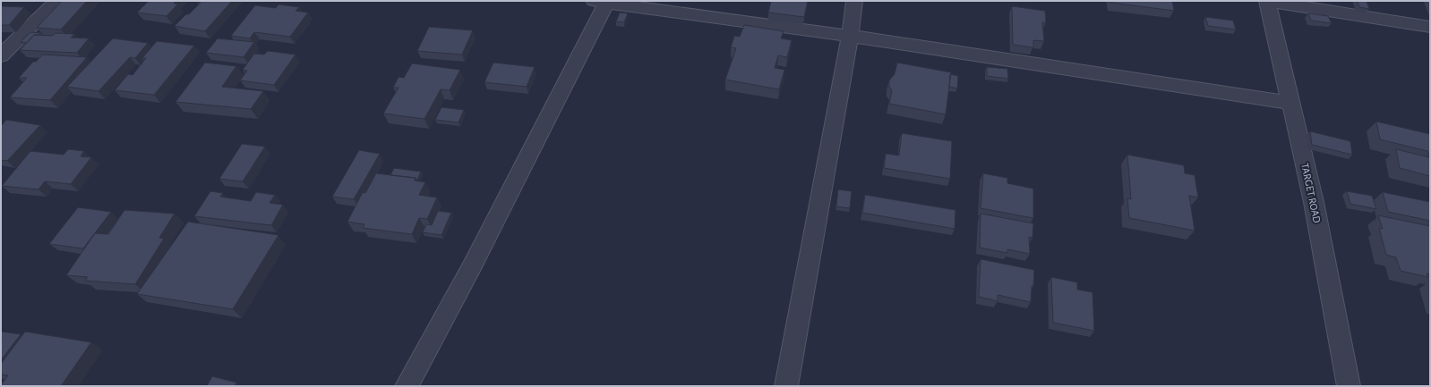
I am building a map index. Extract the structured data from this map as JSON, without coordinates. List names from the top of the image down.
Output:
{
  "streets": {
    "street": ["TARGET ROAD"]
  }
}
